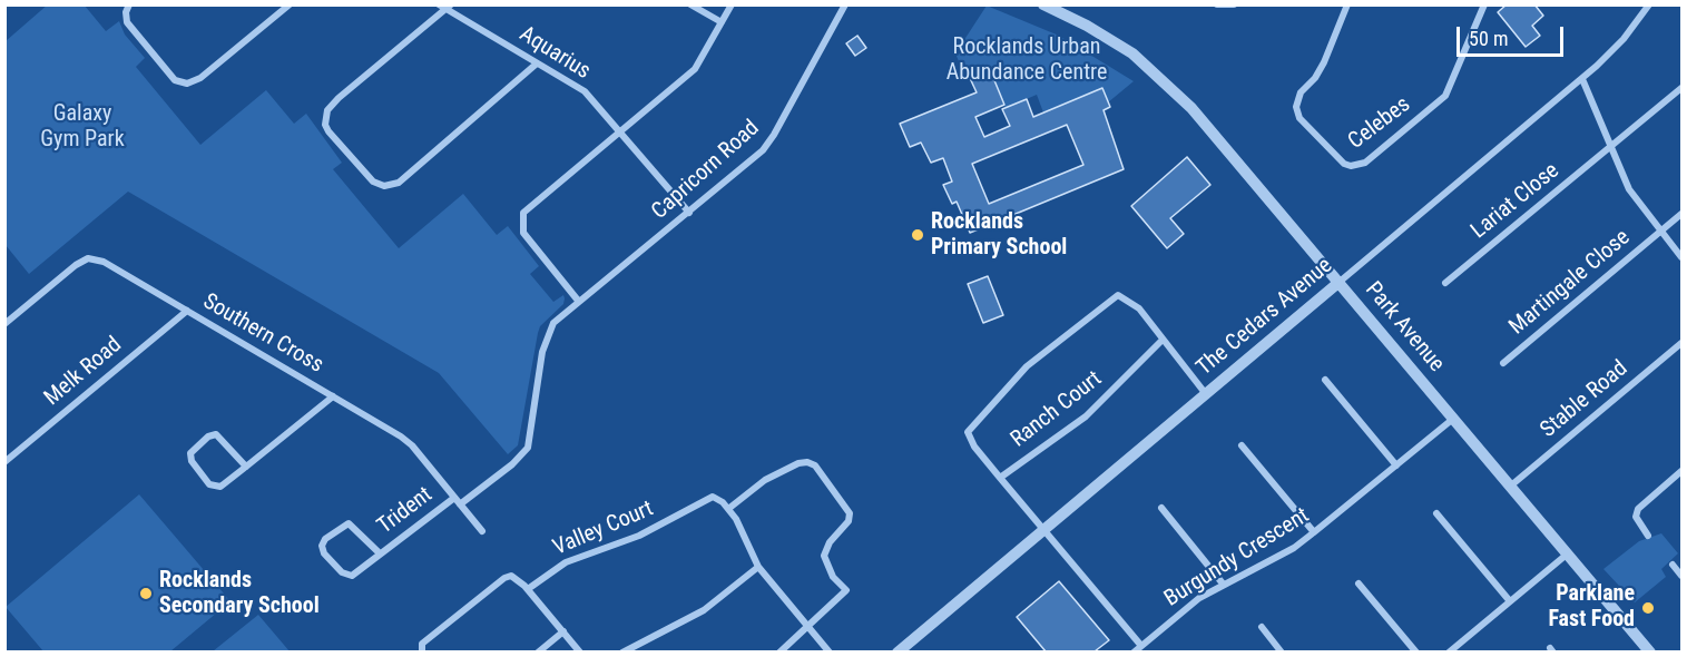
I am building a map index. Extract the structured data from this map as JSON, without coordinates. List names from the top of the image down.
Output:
{
  "streets": {
    "street": [
      "Aquarius",
      "Celebes",
      "Capricorn Road",
      "Lariat Close",
      "Martingale Close",
      "The Cedars Avenue",
      "Park Avenue",
      "Southern Cross",
      "Melk Road",
      "Stable Road",
      "Ranch Court",
      "Trident",
      "Valley Court",
      "Burgundy Crescent"
    ]
  },
  "crossings": [
    ["Aquarius", "Capricorn Road"],
    ["Capricorn Road", "Southern Cross"],
    ["The Cedars Avenue", "Park Avenue"],
    ["Park Avenue", "Stable Road"],
    ["Park Avenue", "Burgundy Crescent"],
    ["Southern Cross", "Melk Road"],
    ["Southern Cross", "Trident"]
  ],
  "parks": ["Rocklands Urban Abundance Centre", "Galaxy Gym Park"],
  "places": ["Rocklands Primary School", "Rocklands Secondary School", "Parklane Fast Food"],
  "scale_bar": "50 m"
}
